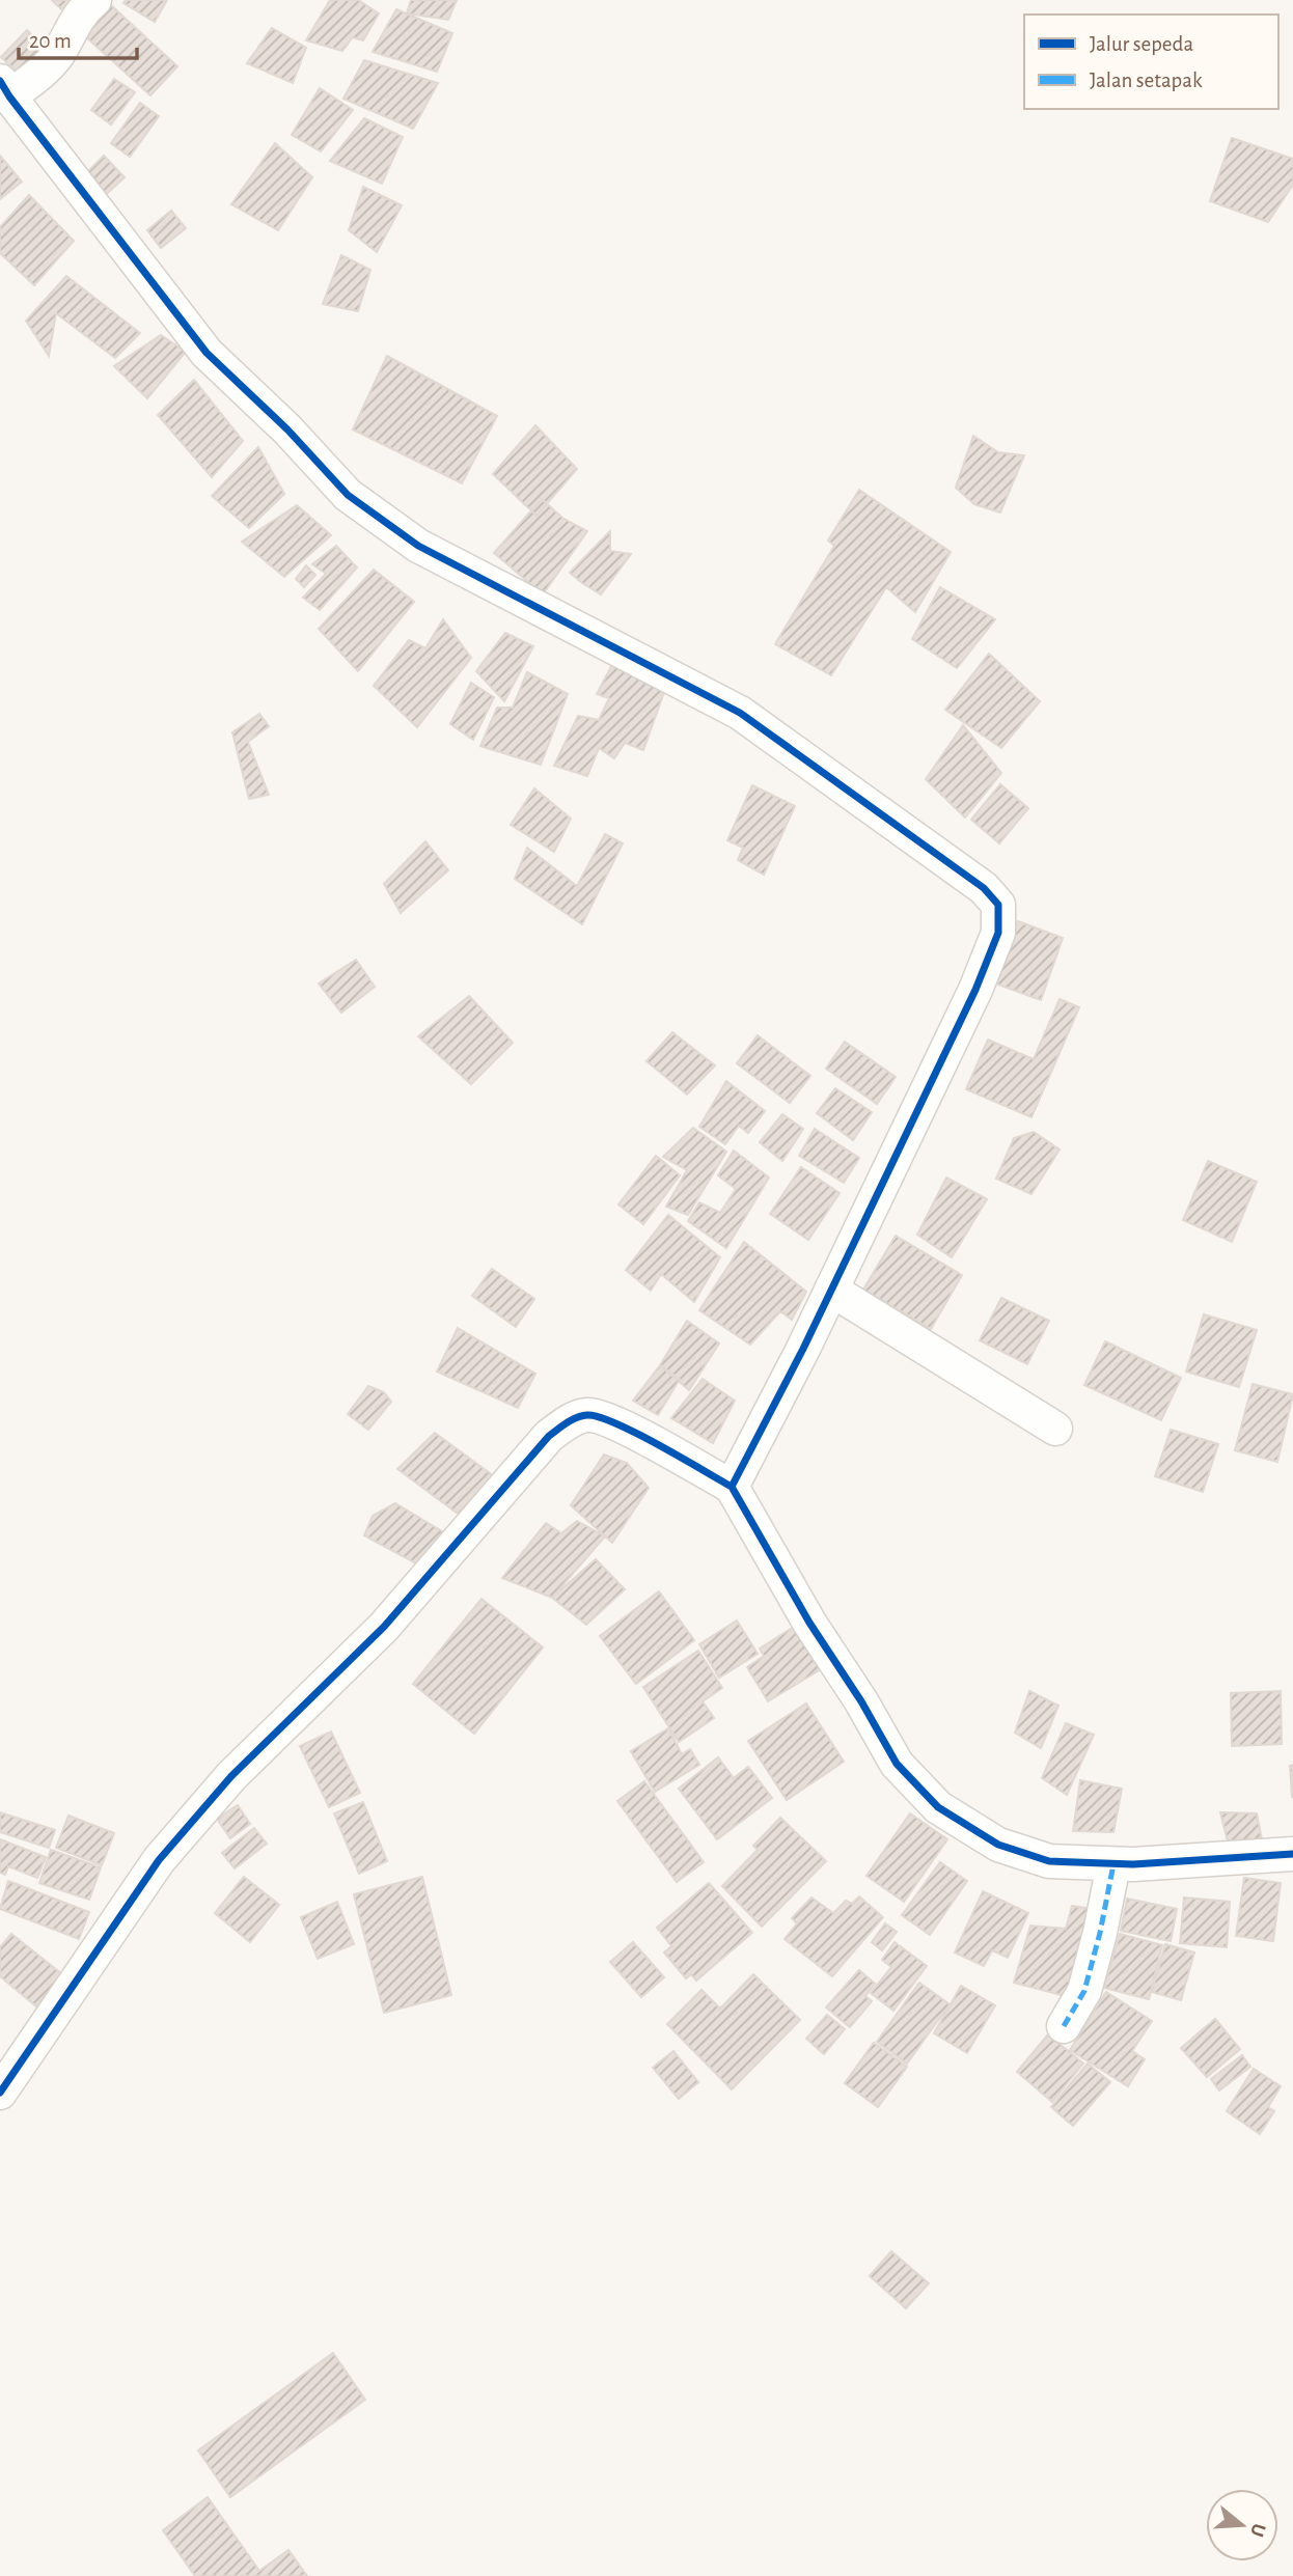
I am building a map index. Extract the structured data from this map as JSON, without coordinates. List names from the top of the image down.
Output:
{
  "legend": ["Jalur sepeda", "Jalan setapak"],
  "scale_bar": "20 m",
  "north": "right"
}
